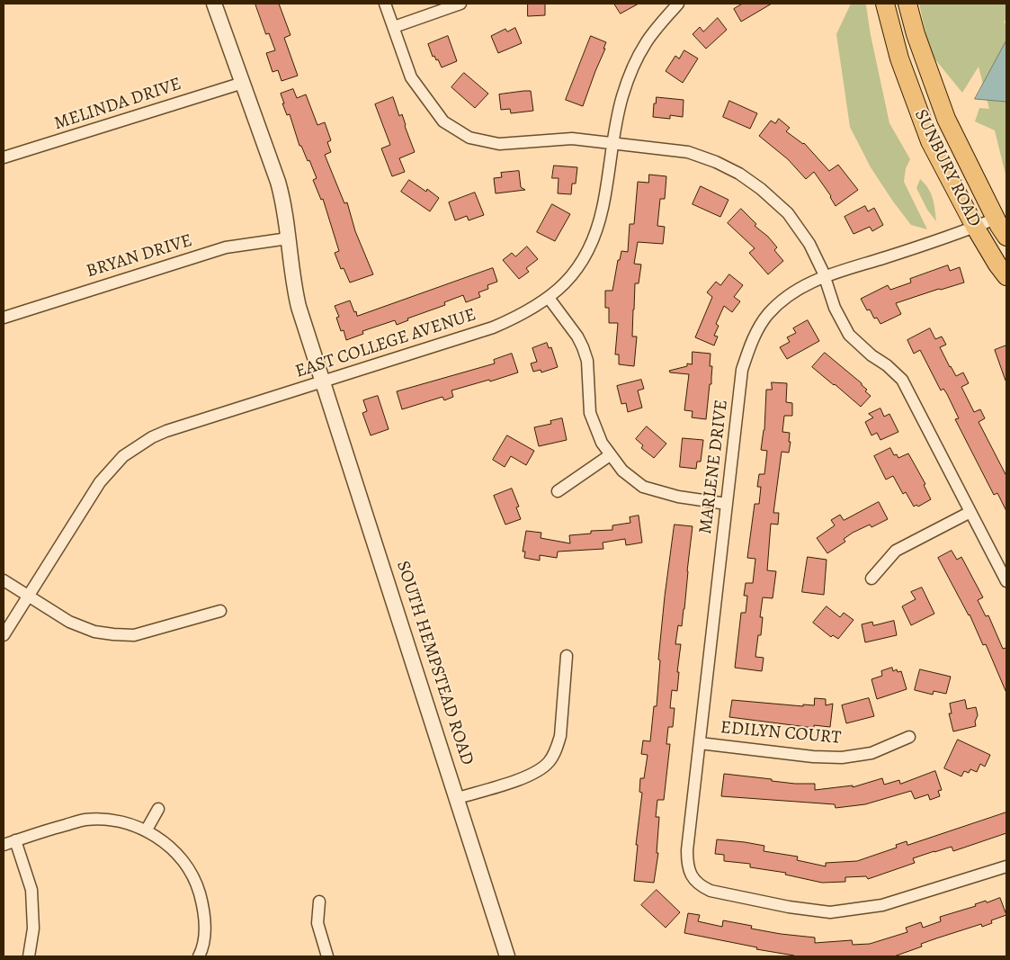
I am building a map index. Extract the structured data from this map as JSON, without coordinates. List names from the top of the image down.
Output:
{
  "streets": {
    "main road": ["SUNBURY ROAD"],
    "street": [
      "MELINDA DRIVE",
      "BRYAN DRIVE",
      "EAST COLLEGE AVENUE",
      "MARLENE DRIVE",
      "SOUTH HEMPSTEAD ROAD",
      "EDILYN COURT"
    ]
  },
  "crossings": [
    ["MELINDA DRIVE", "SOUTH HEMPSTEAD ROAD"],
    ["SUNBURY ROAD", "MARLENE DRIVE"],
    ["BRYAN DRIVE", "SOUTH HEMPSTEAD ROAD"],
    ["EAST COLLEGE AVENUE", "SOUTH HEMPSTEAD ROAD"],
    ["MARLENE DRIVE", "EDILYN COURT"]
  ]
}
